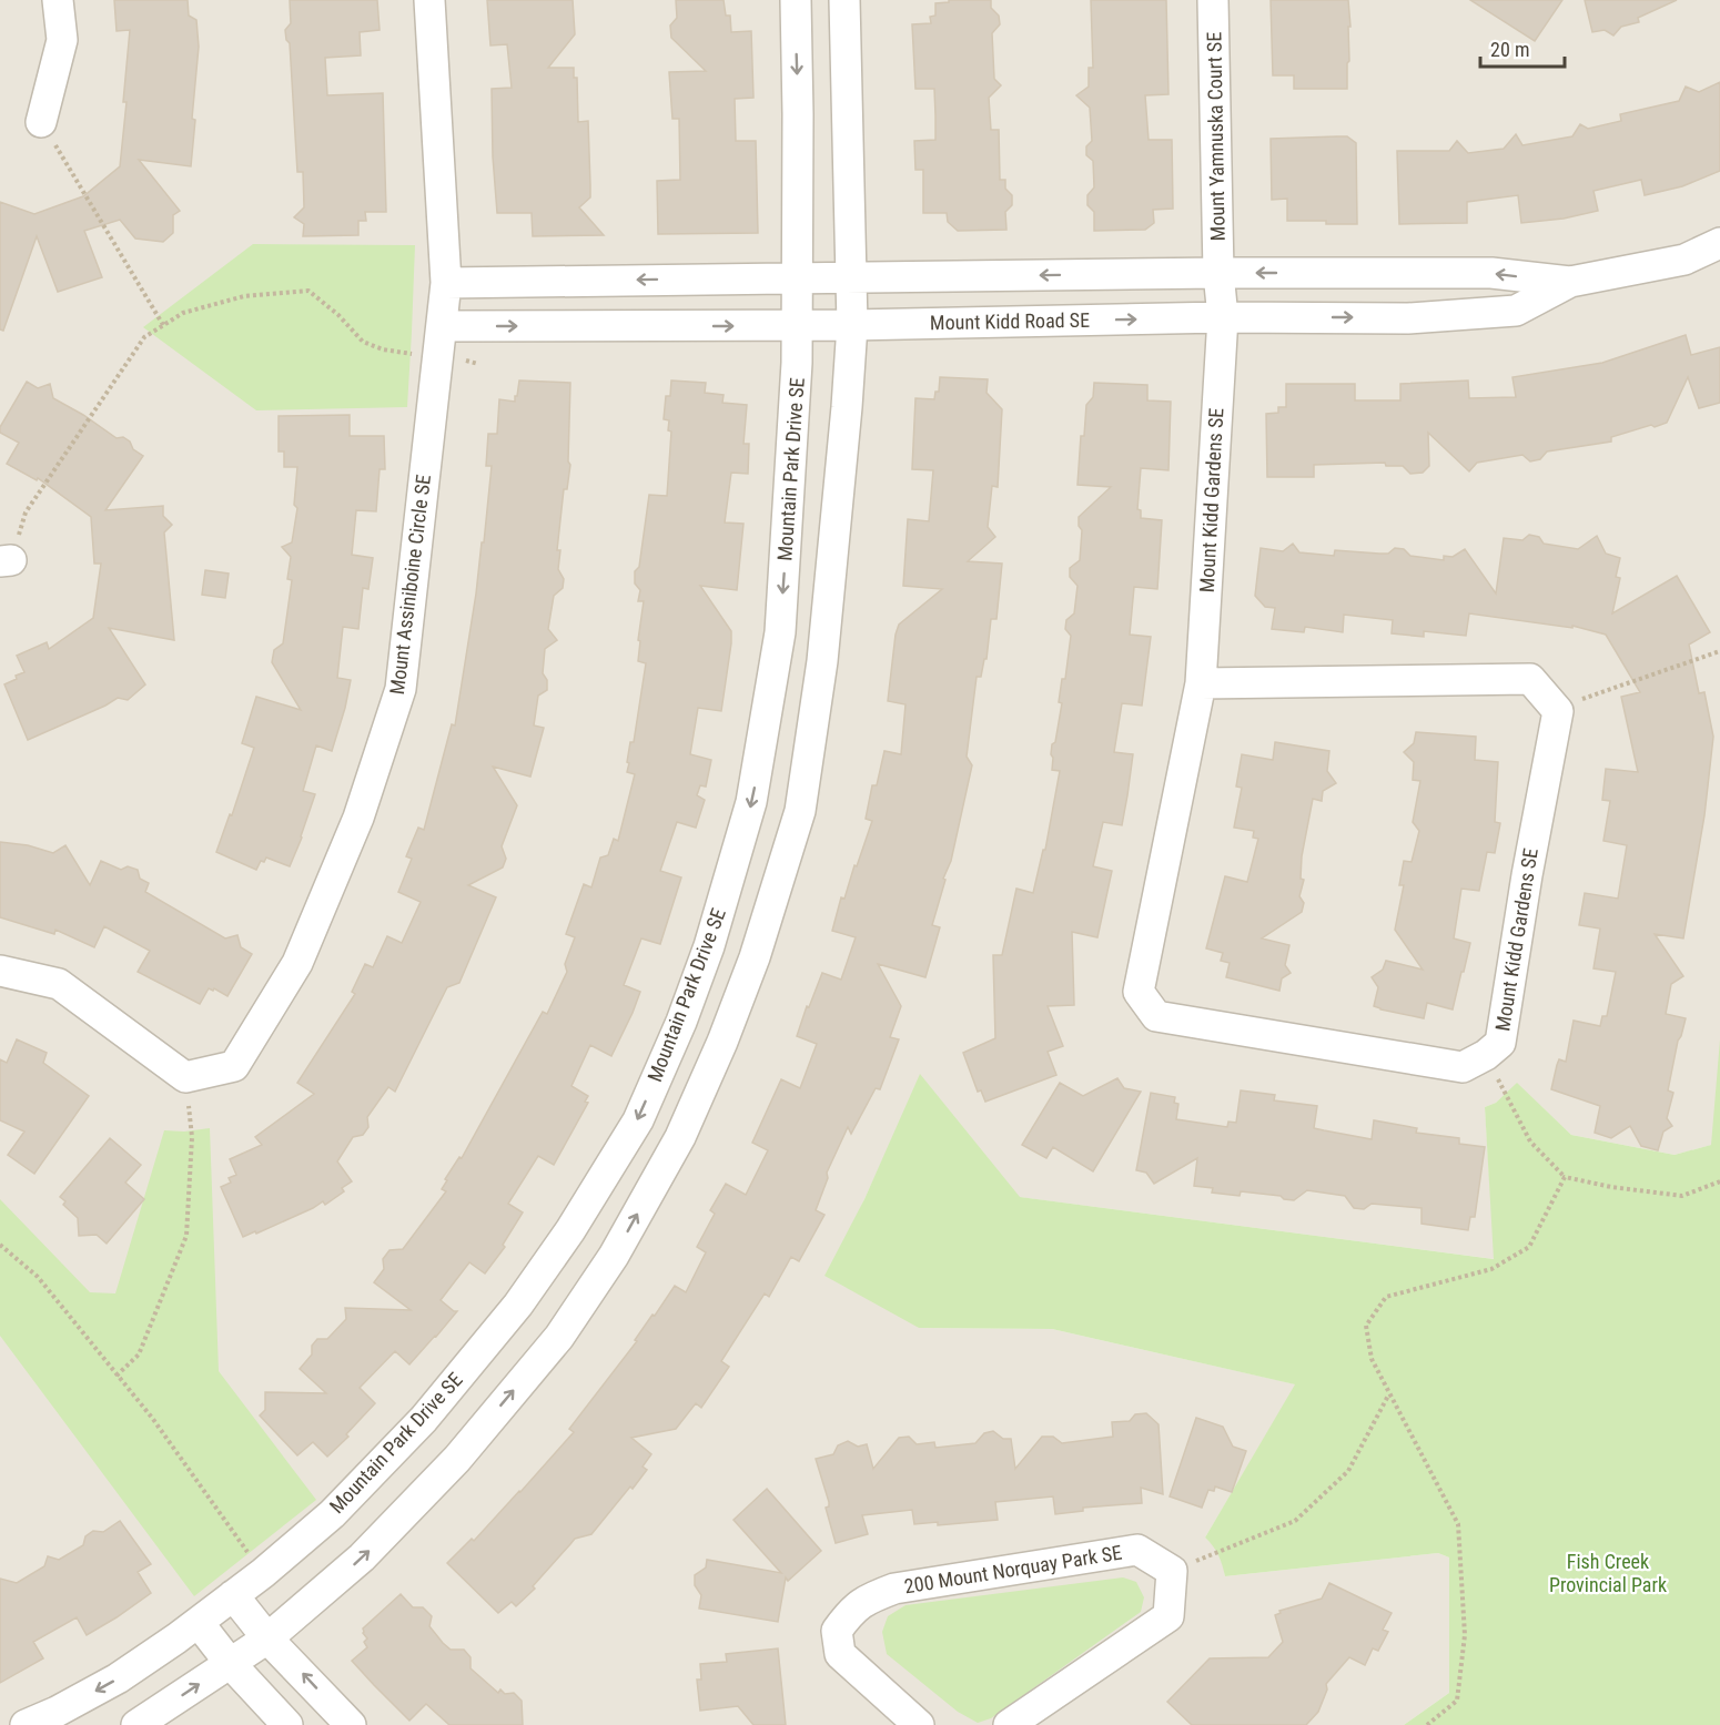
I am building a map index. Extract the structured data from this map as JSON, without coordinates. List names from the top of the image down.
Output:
{
  "streets": {
    "street": [
      "Mount Yamnuska Court SE",
      "Mount Kidd Road SE",
      "Mountain Park Drive SE",
      "Mount Kidd Gardens SE",
      "Mount Assiniboine Circle SE",
      "200 Mount Norquay Park SE"
    ]
  },
  "crossings": [
    ["Mount Yamnuska Court SE", "Mount Kidd Road SE"],
    ["Mount Yamnuska Court SE", "Mount Kidd Gardens SE"],
    ["Mount Kidd Road SE", "Mountain Park Drive SE"],
    ["Mount Kidd Road SE", "Mount Kidd Gardens SE"],
    ["Mount Kidd Road SE", "Mount Assiniboine Circle SE"]
  ],
  "parks": ["Fish Creek Provincial Park"],
  "scale_bar": "20 m"
}
